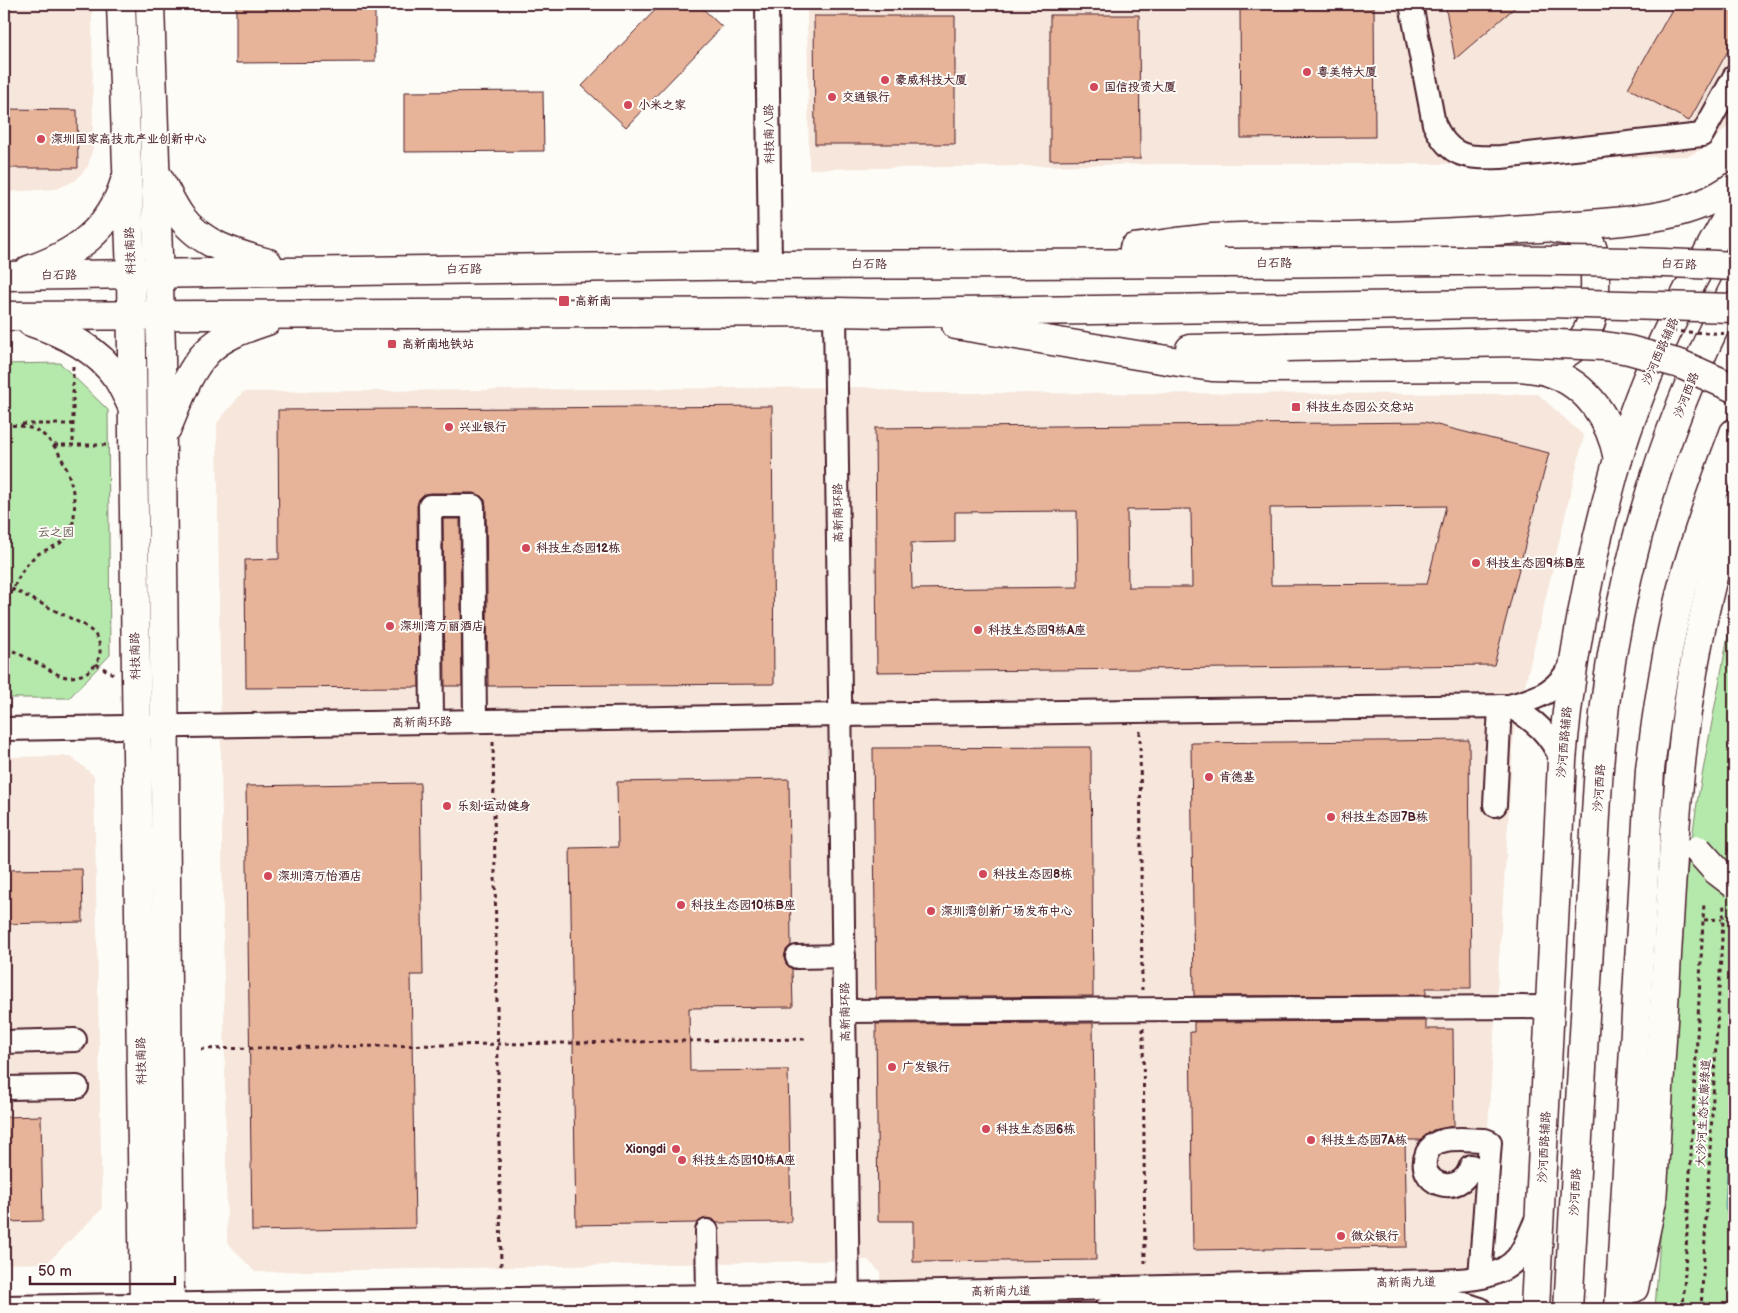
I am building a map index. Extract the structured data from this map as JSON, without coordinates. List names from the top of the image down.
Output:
{
  "streets": {
    "main road": [
      "科技南路",
      "白石路",
      "沙河西路辅路",
      "沙河西路"
    ],
    "street": ["科技南八路", "高新南环路", "高新南九道"],
    "path": ["大沙河生态长廊绿道"]
  },
  "crossings": [
    ["科技南八路", "白石路"],
    ["科技南路", "白石路"],
    ["科技南路", "高新南环路"],
    ["科技南路", "高新南九道"],
    ["沙河西路辅路", "高新南九道"],
    ["高新南环路", "高新南九道"]
  ],
  "parks": ["云之园"],
  "places": {
    "other": [
      "粤美特大厦",
      "豪威科技大厦",
      "国信投资大厦",
      "交通银行",
      "小米之家",
      "深圳国家高技术产业创新中心",
      "兴业银行",
      "科技生态园12栋",
      "科技生态园9栋B座",
      "深圳湾万丽酒店",
      "科技生态园9栋A座",
      "肯德基",
      "乐刻·运动健身",
      "科技生态园7B栋",
      "科技生态园8栋",
      "深圳湾万怡酒店",
      "科技生态园10栋B座",
      "深圳湾创新广场发布中心",
      "广发银行",
      "科技生态园6栋",
      "科技生态园7A栋",
      "Xiongdi",
      "科技生态园10栋A座",
      "微众银行"
    ],
    "transit": ["高新南", "高新南地铁站", "科技生态园公交总站"]
  },
  "scale_bar": "50 m"
}
